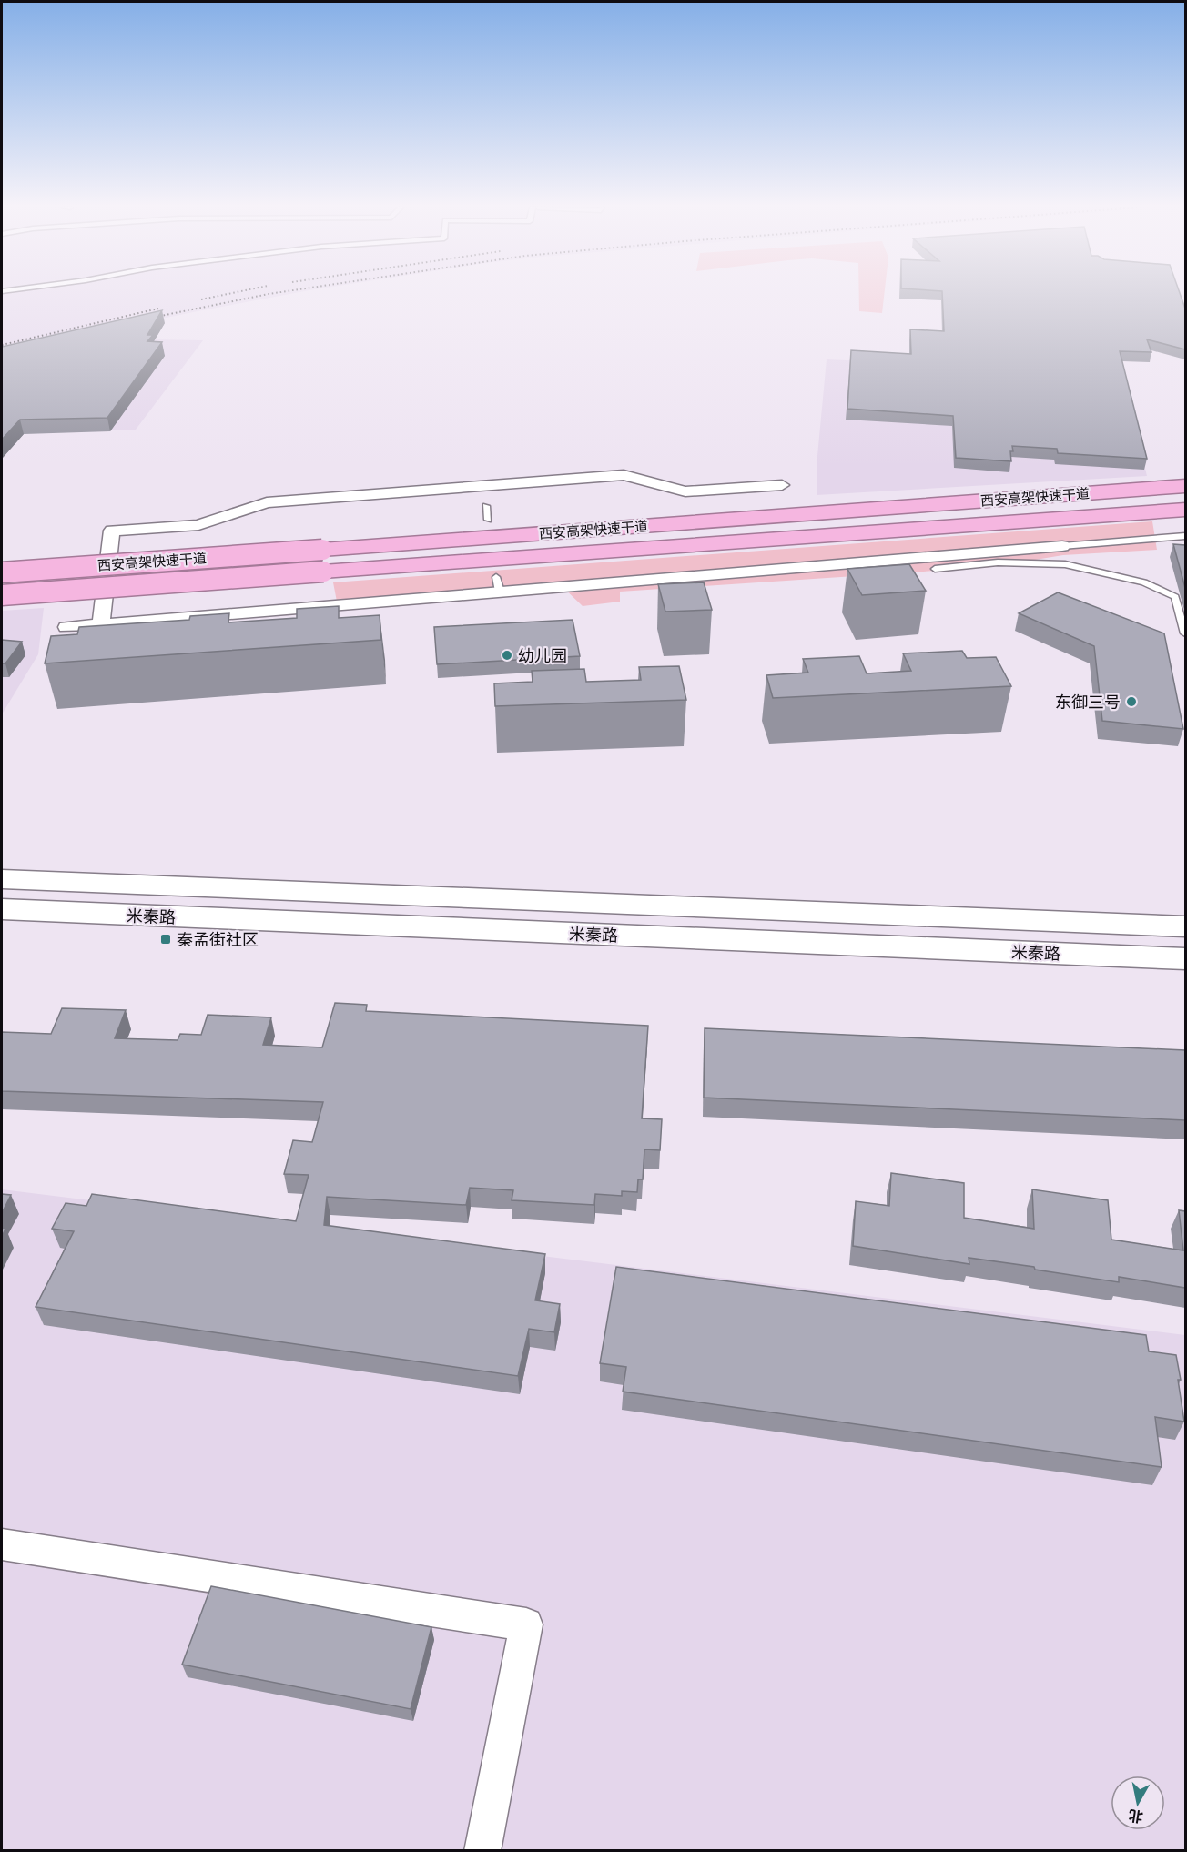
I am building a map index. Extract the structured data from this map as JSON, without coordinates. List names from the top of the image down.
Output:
{
  "streets": {
    "highway": ["西安高架快速干道"],
    "street": ["米秦路"]
  },
  "places": {
    "other": ["幼儿园", "东御三号"],
    "transit": ["秦孟街社区"]
  },
  "north": "bottom"
}
